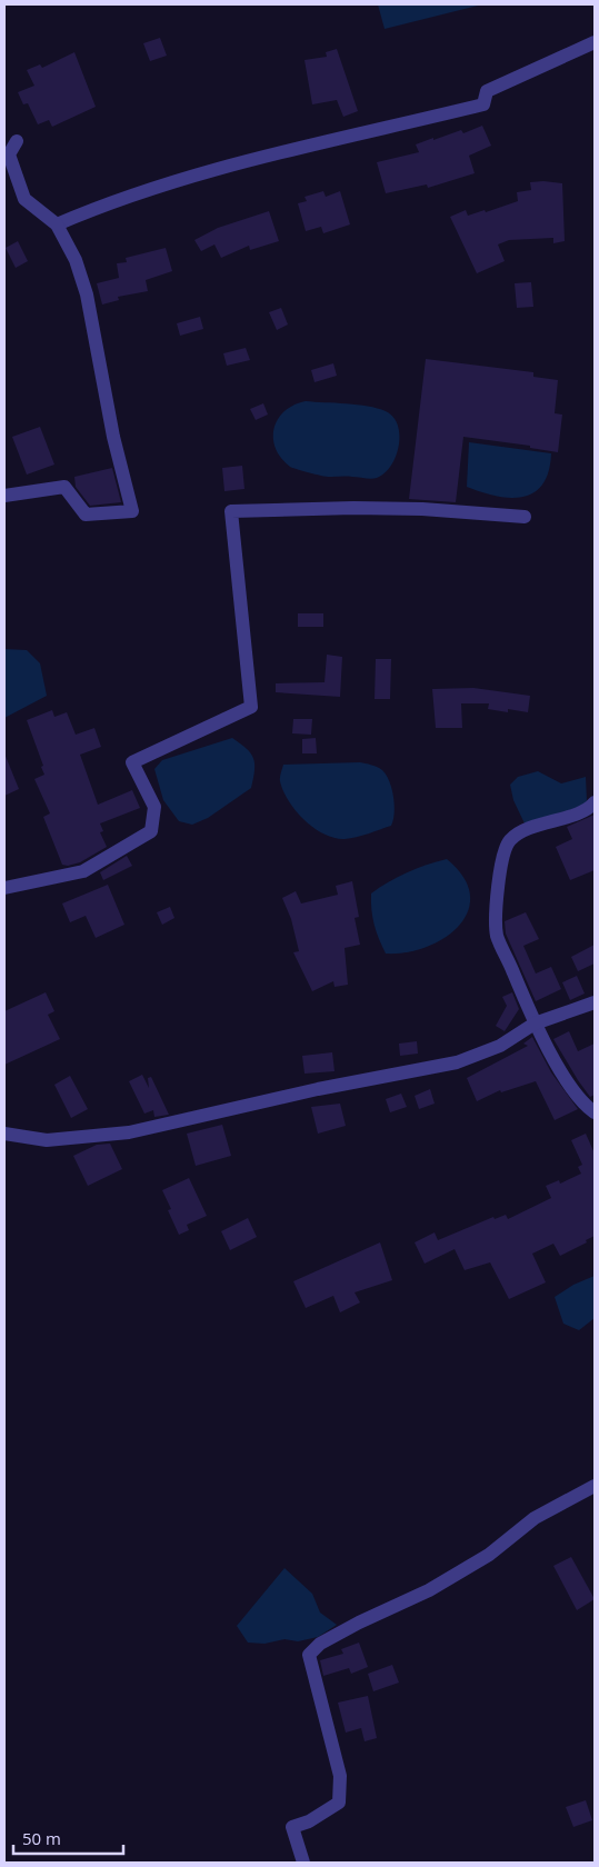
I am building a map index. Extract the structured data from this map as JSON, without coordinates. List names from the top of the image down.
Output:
{
  "scale_bar": "50 m"
}
